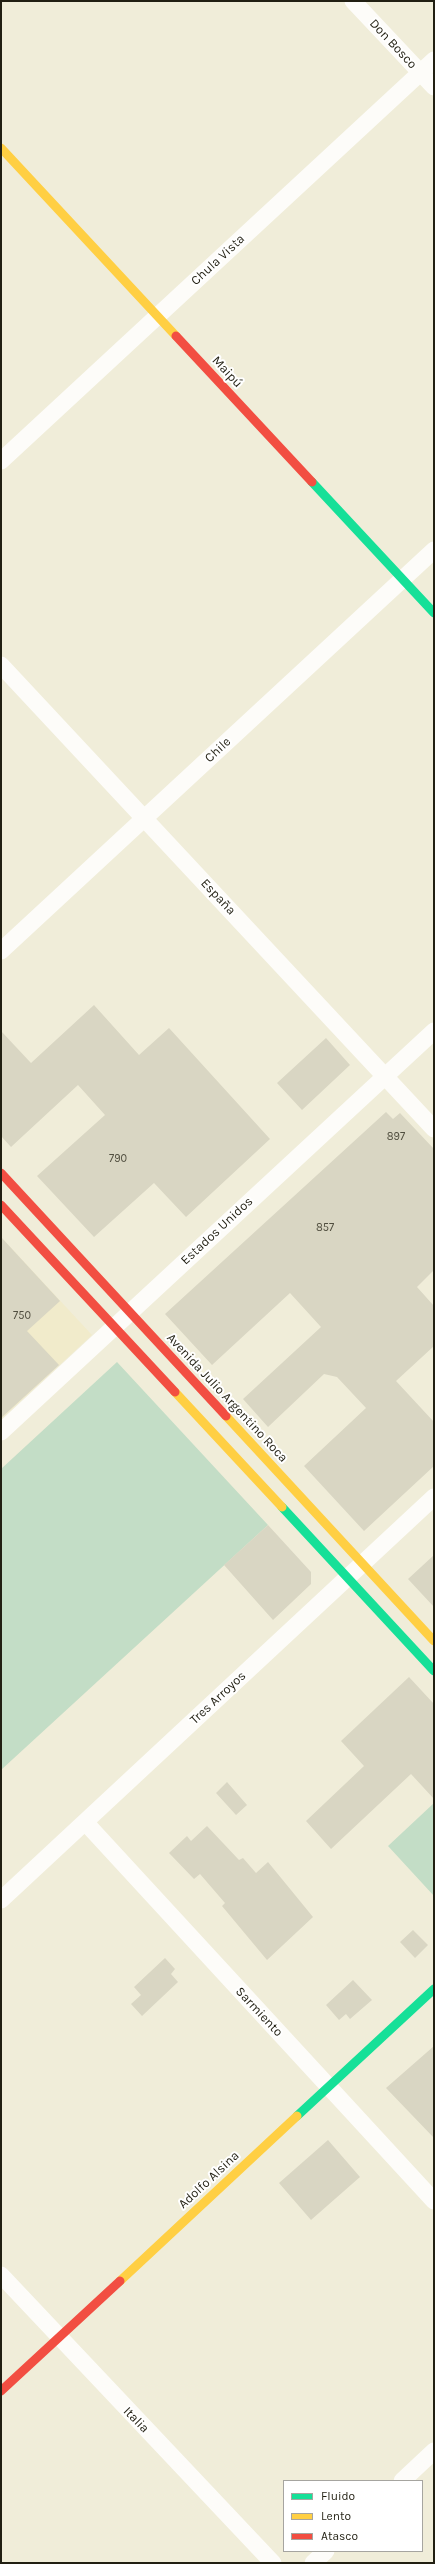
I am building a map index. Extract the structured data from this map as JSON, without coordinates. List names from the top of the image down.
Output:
{
  "streets": {
    "main road": ["Maipú", "Avenida Julio Argentino Roca", "Adolfo Alsina"],
    "street": [
      "Don Bosco",
      "Chula Vista",
      "Chile",
      "España",
      "Estados Unidos",
      "Tres Arroyos",
      "Sarmiento",
      "Italia"
    ]
  },
  "crossings": [
    ["Don Bosco", "Chula Vista"],
    ["Chula Vista", "Maipú"],
    ["Maipú", "Chile"],
    ["Chile", "España"],
    ["España", "Estados Unidos"],
    ["Estados Unidos", "Avenida Julio Argentino Roca"],
    ["Avenida Julio Argentino Roca", "Tres Arroyos"],
    ["Tres Arroyos", "Sarmiento"],
    ["Sarmiento", "Adolfo Alsina"],
    ["Adolfo Alsina", "Italia"]
  ],
  "house_numbers": [
    "897",
    "790",
    "857",
    "750"
  ],
  "legend": ["Fluido", "Lento", "Atasco"]
}
